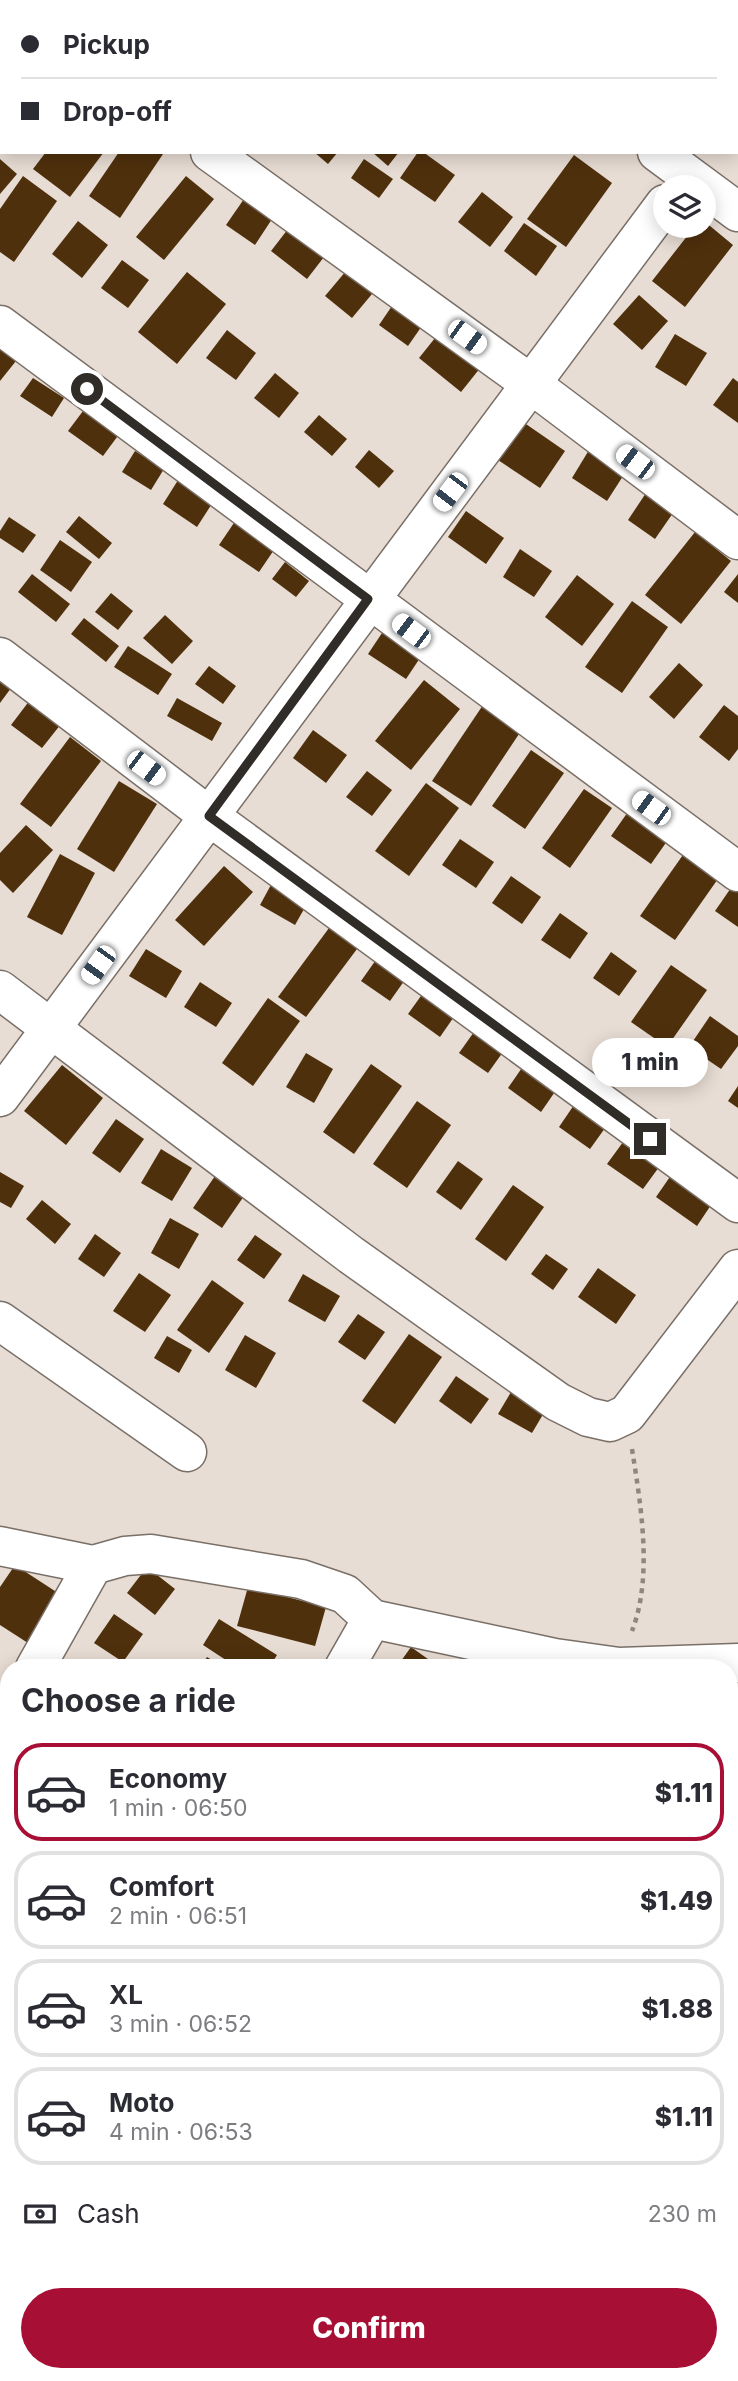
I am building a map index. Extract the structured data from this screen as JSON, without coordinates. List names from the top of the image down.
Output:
{
  "page": {
    "banner": ["Pickup", "Drop-off"],
    "bubble": "1 min",
    "heading": "Choose a ride",
    "list": [
      {
        "name": "Economy",
        "note": "1 min · 06:50",
        "value": "$1.11"
      },
      {
        "name": "Comfort",
        "note": "2 min · 06:51",
        "value": "$1.49"
      },
      {
        "name": "XL",
        "note": "3 min · 06:52",
        "value": "$1.88"
      },
      {
        "name": "Moto",
        "note": "4 min · 06:53",
        "value": "$1.11"
      }
    ],
    "pay": ["Cash", "230 m"],
    "buttons": "Confirm"
  }
}
